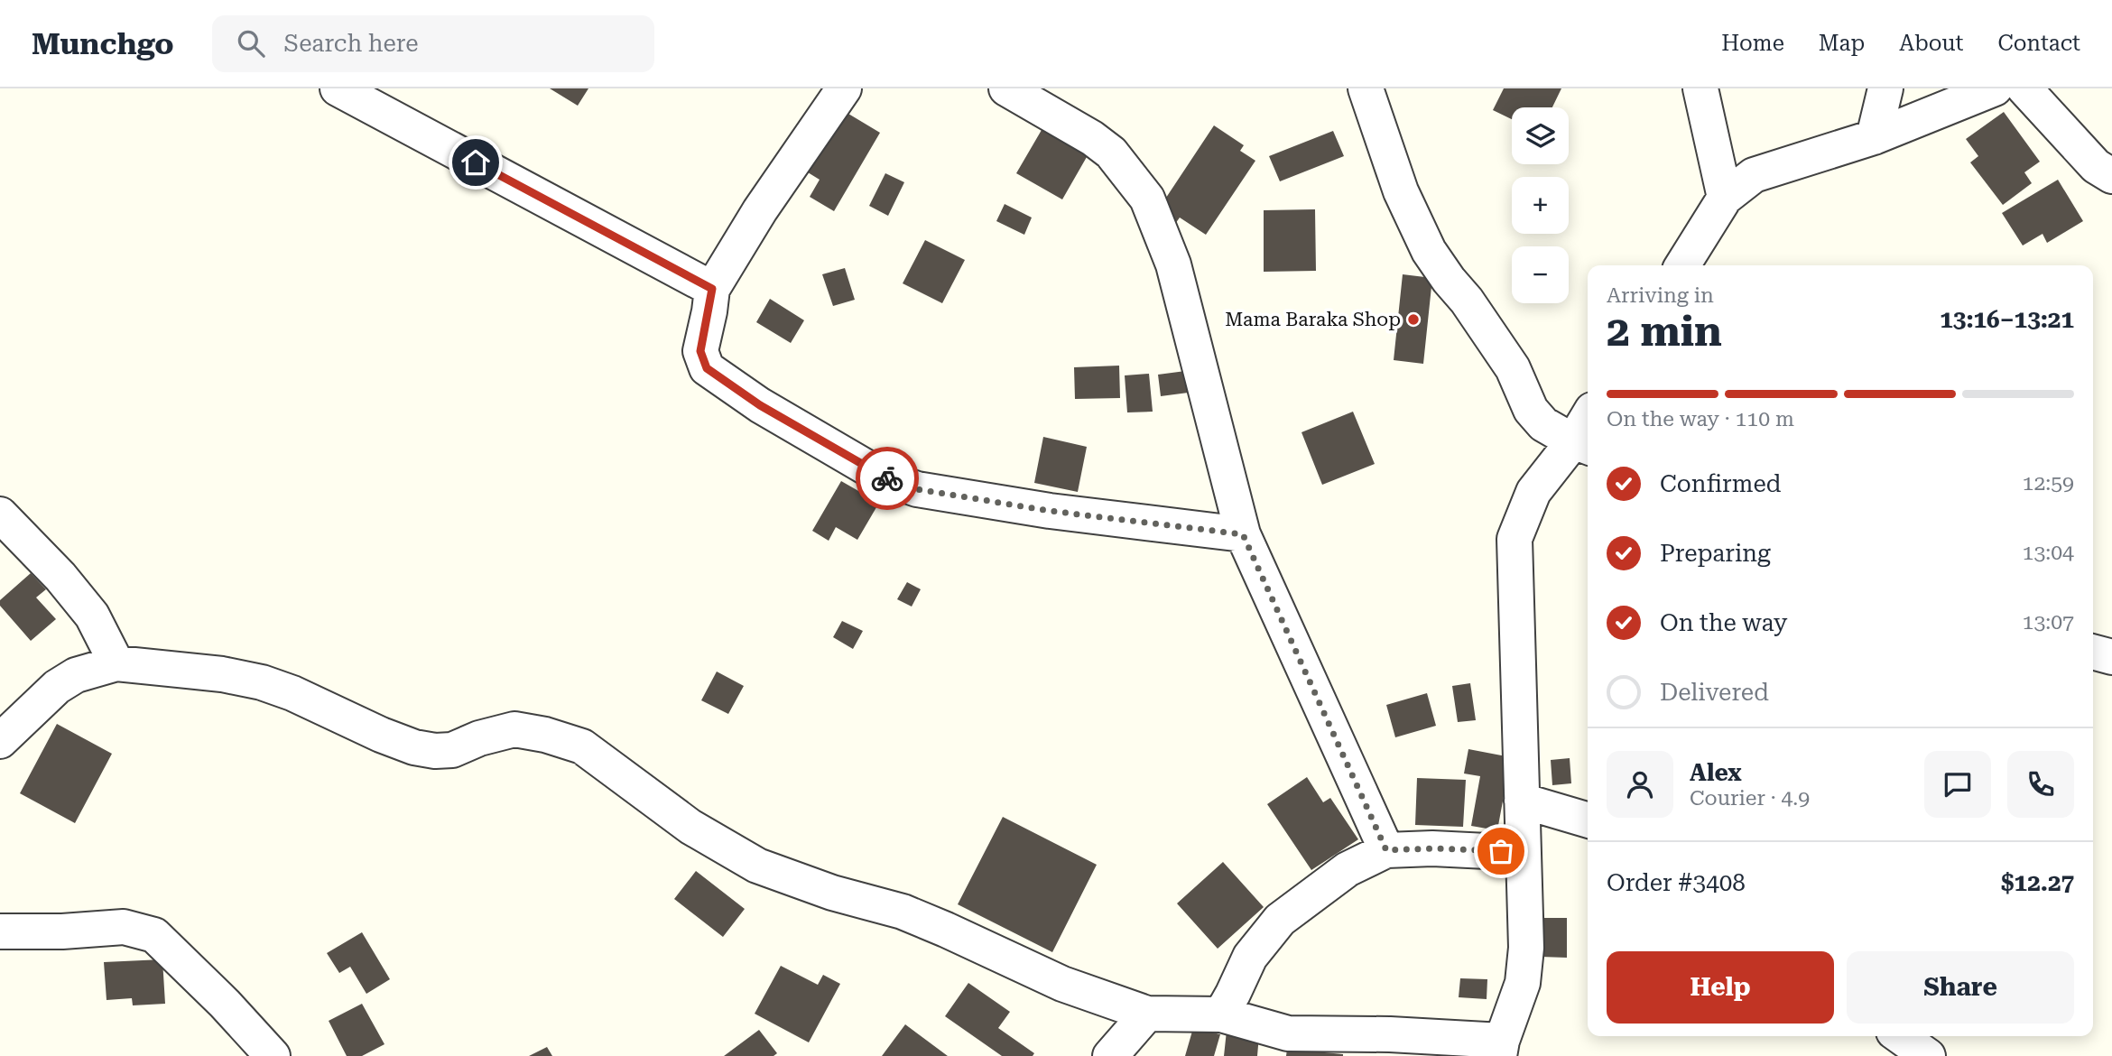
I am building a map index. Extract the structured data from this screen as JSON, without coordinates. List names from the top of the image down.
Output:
{
  "places": ["Mama Baraka Shop"],
  "page": {
    "header": "Munchgo",
    "search": "Search here",
    "nav": [
      "Home",
      "Map",
      "About",
      "Contact"
    ],
    "map_buttons": ["+", "−"],
    "heading": ["2 min", "Arriving in", "13:16–13:21"],
    "panel": [
      "Alex",
      "Courier · 4.9",
      "Order #3408",
      "$12.27"
    ],
    "bar": "On the way · 110 m",
    "list": [
      ["Confirmed", "12:59"],
      ["Preparing", "13:04"],
      ["On the way", "13:07"],
      "Delivered"
    ],
    "buttons": ["Help", "Share"]
  }
}
